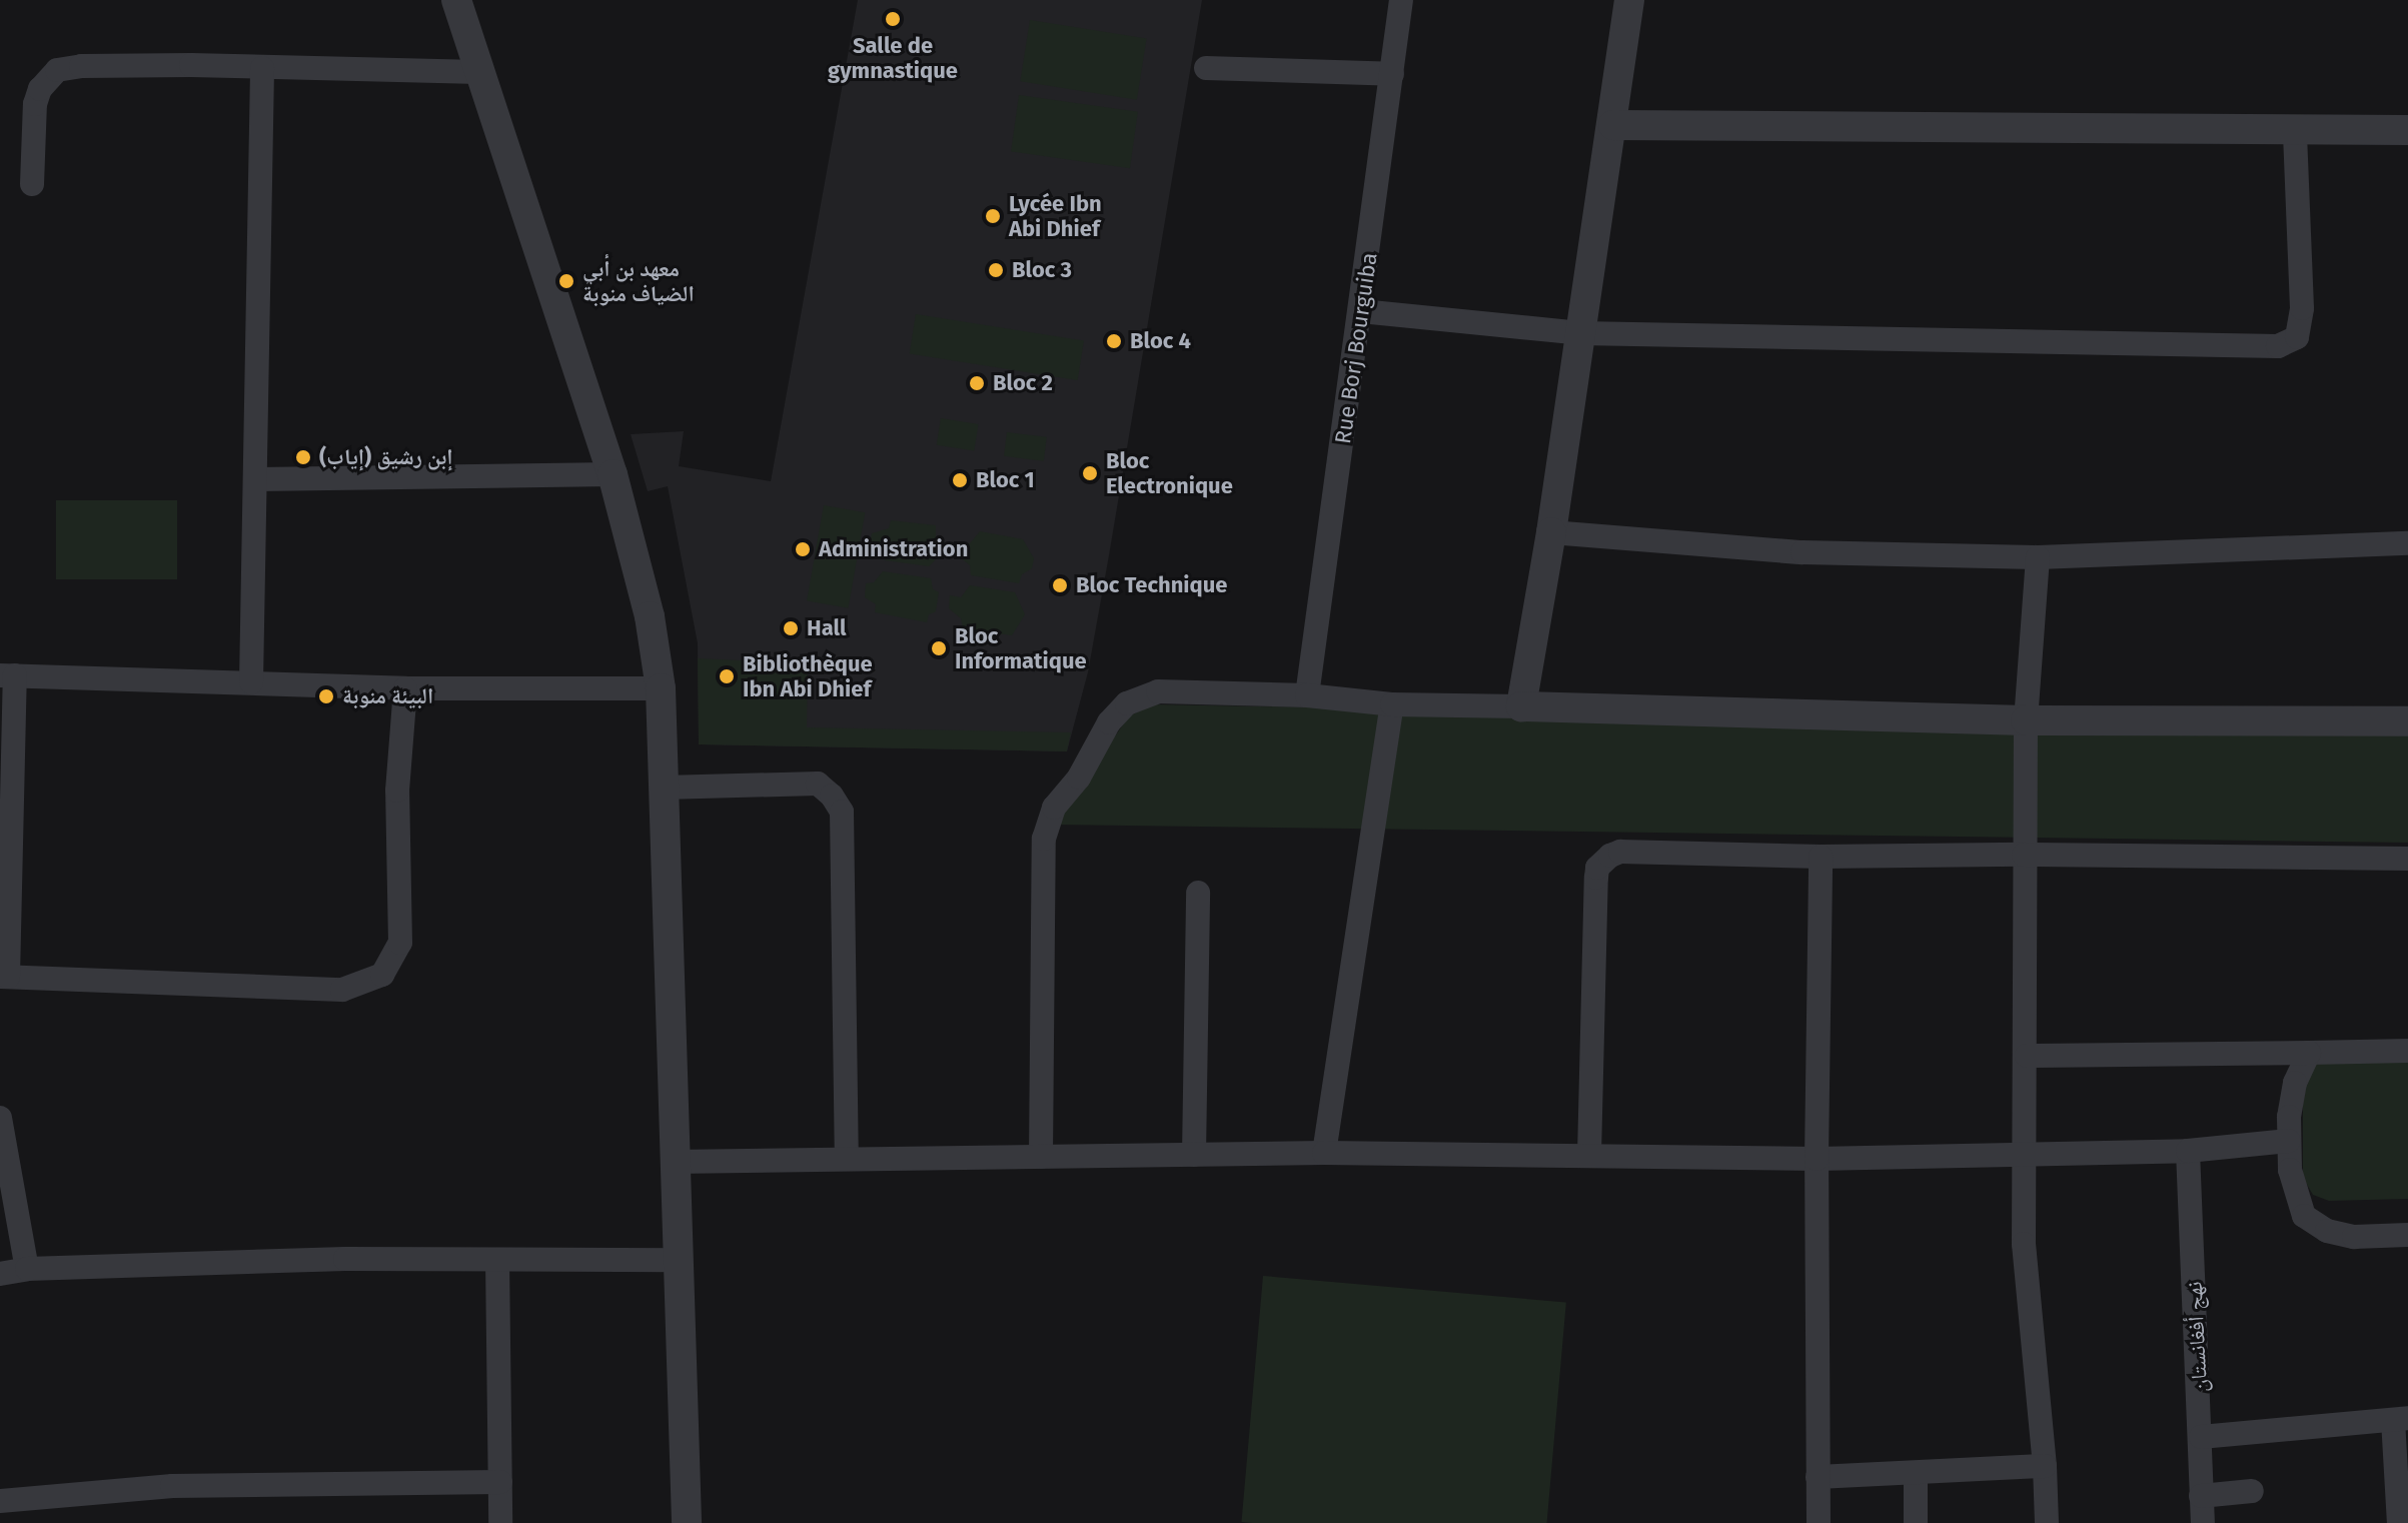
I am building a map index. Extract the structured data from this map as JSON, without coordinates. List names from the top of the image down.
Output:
{
  "streets": {
    "street": ["Rue Borj Bourguiba", "نهج أفغانستان"]
  },
  "places": [
    "Salle de gymnastique",
    "Lycée Ibn Abi Dhief",
    "Bloc 3",
    "معهد بن أبي الضياف منوبة",
    "Bloc 4",
    "Bloc 2",
    "إبن رشيق (إياب)",
    "Bloc Electronique",
    "Bloc 1",
    "Administration",
    "Bloc Technique",
    "Hall",
    "Bloc Informatique",
    "Bibliothèque Ibn Abi Dhief",
    "البيئة منوبة"
  ]
}
